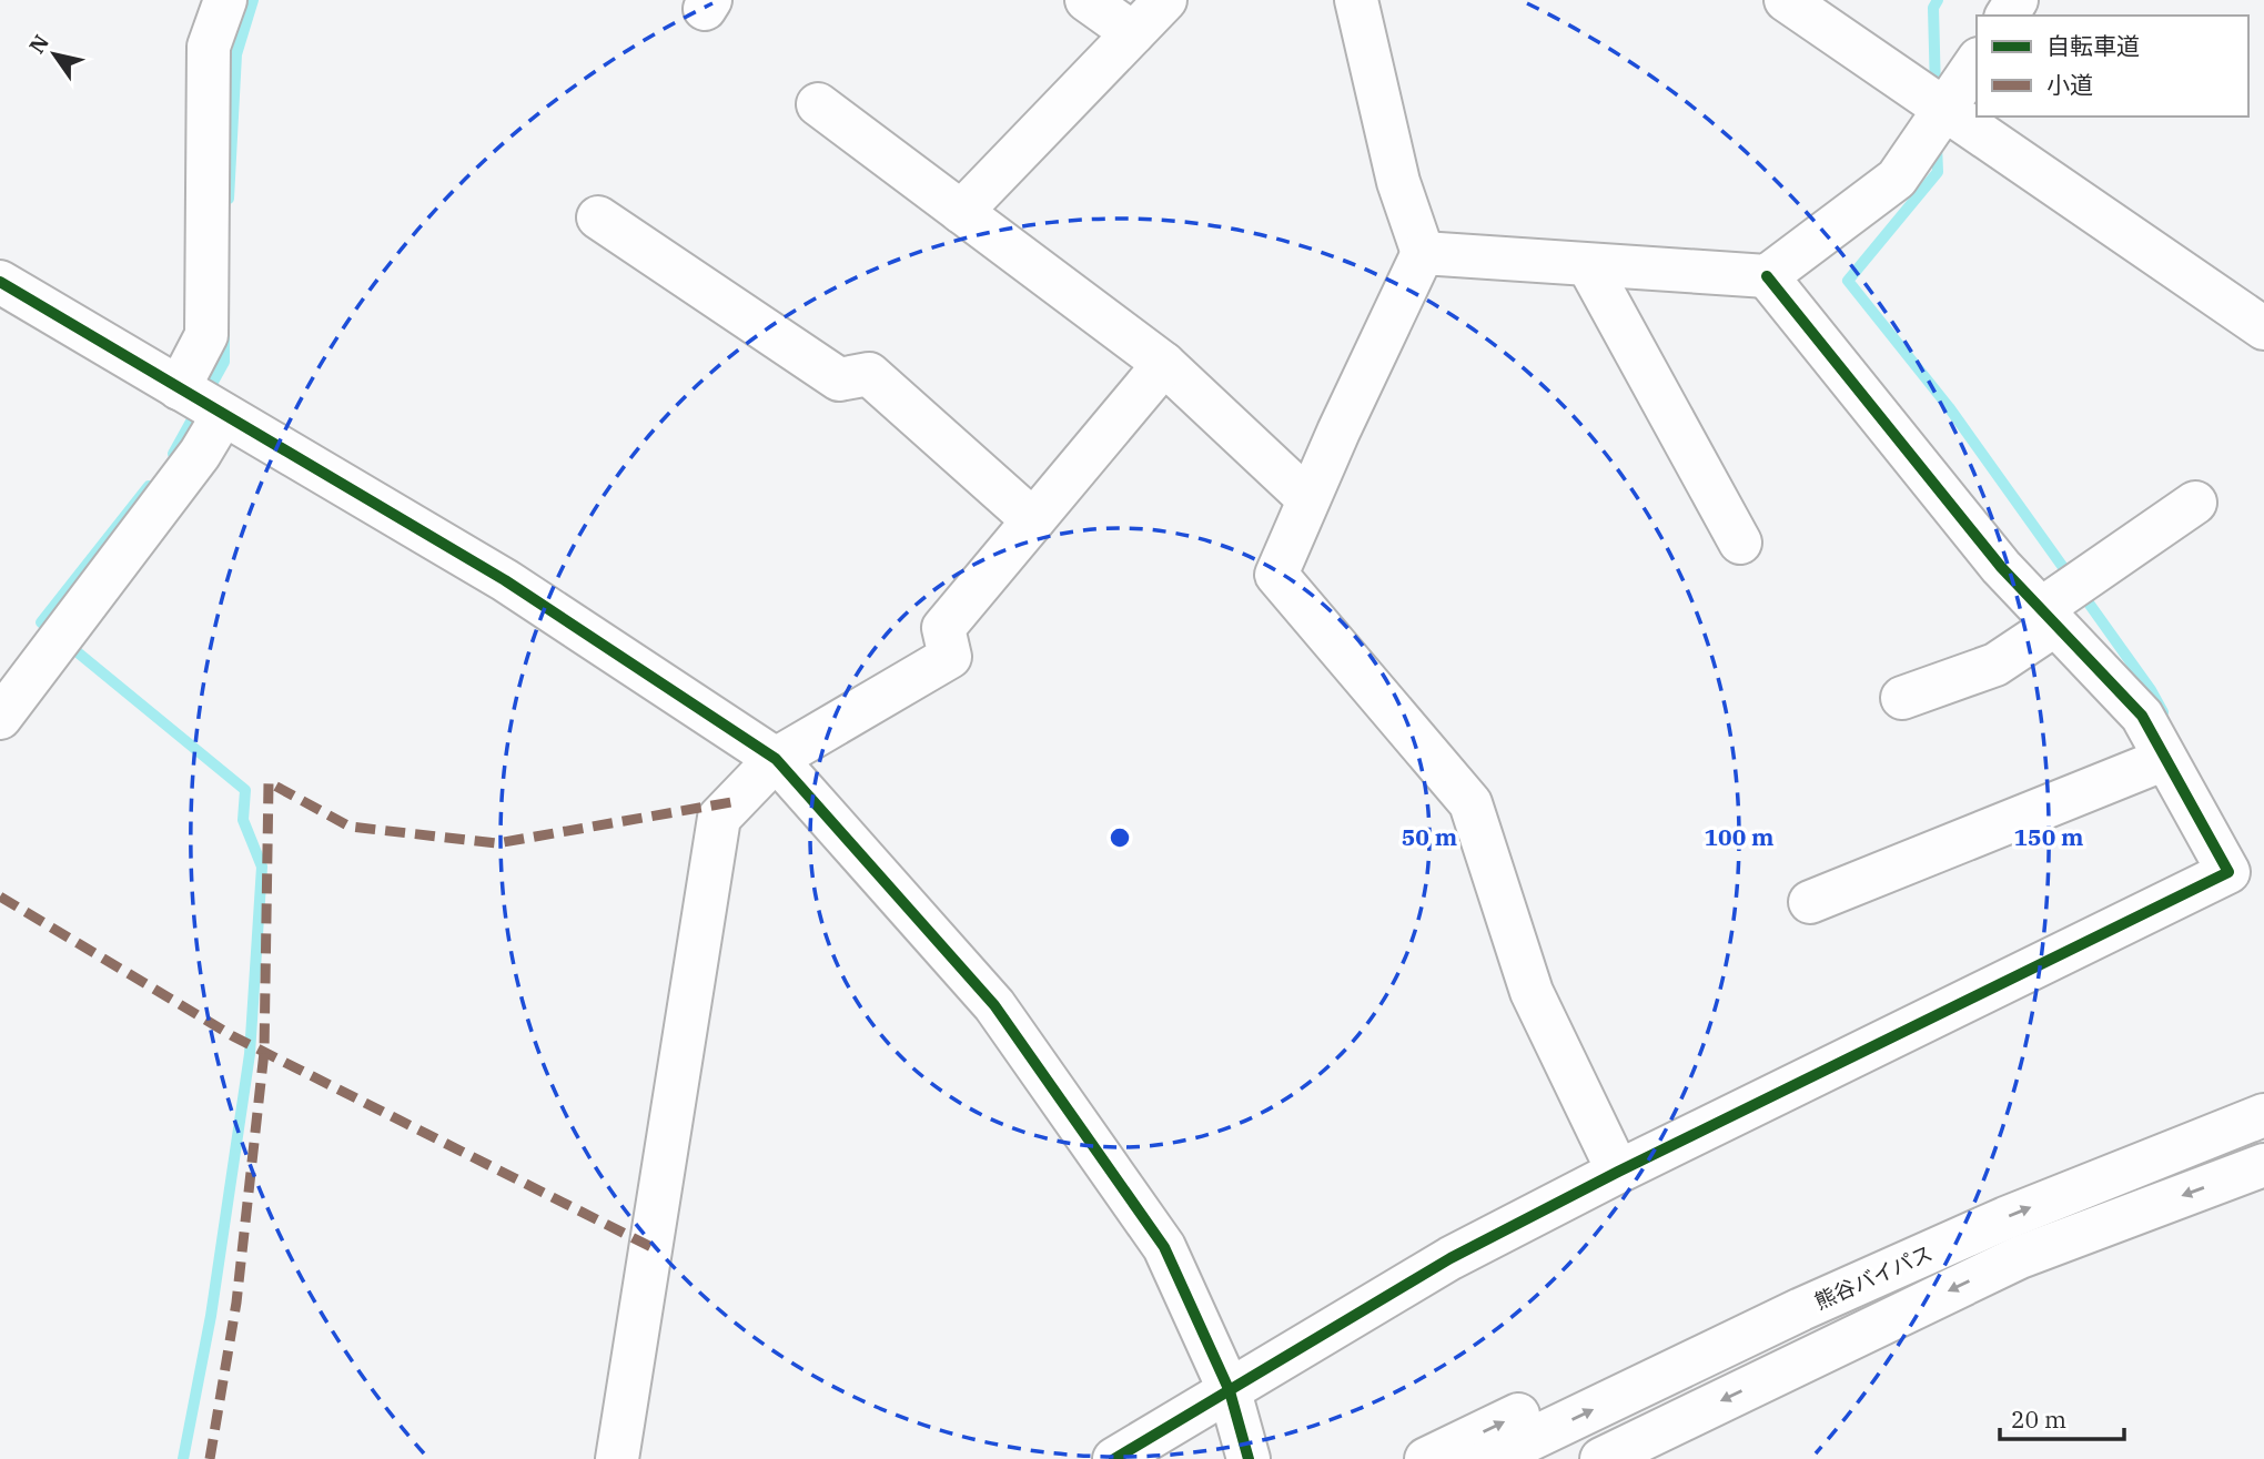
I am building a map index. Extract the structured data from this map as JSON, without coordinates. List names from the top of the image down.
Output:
{
  "streets": {
    "main road": ["熊谷バイパス"]
  },
  "legend": ["自転車道", "小道"],
  "scale_bar": "20 m",
  "north": "top left",
  "rings": ["50 m", "100 m", "150 m"]
}
